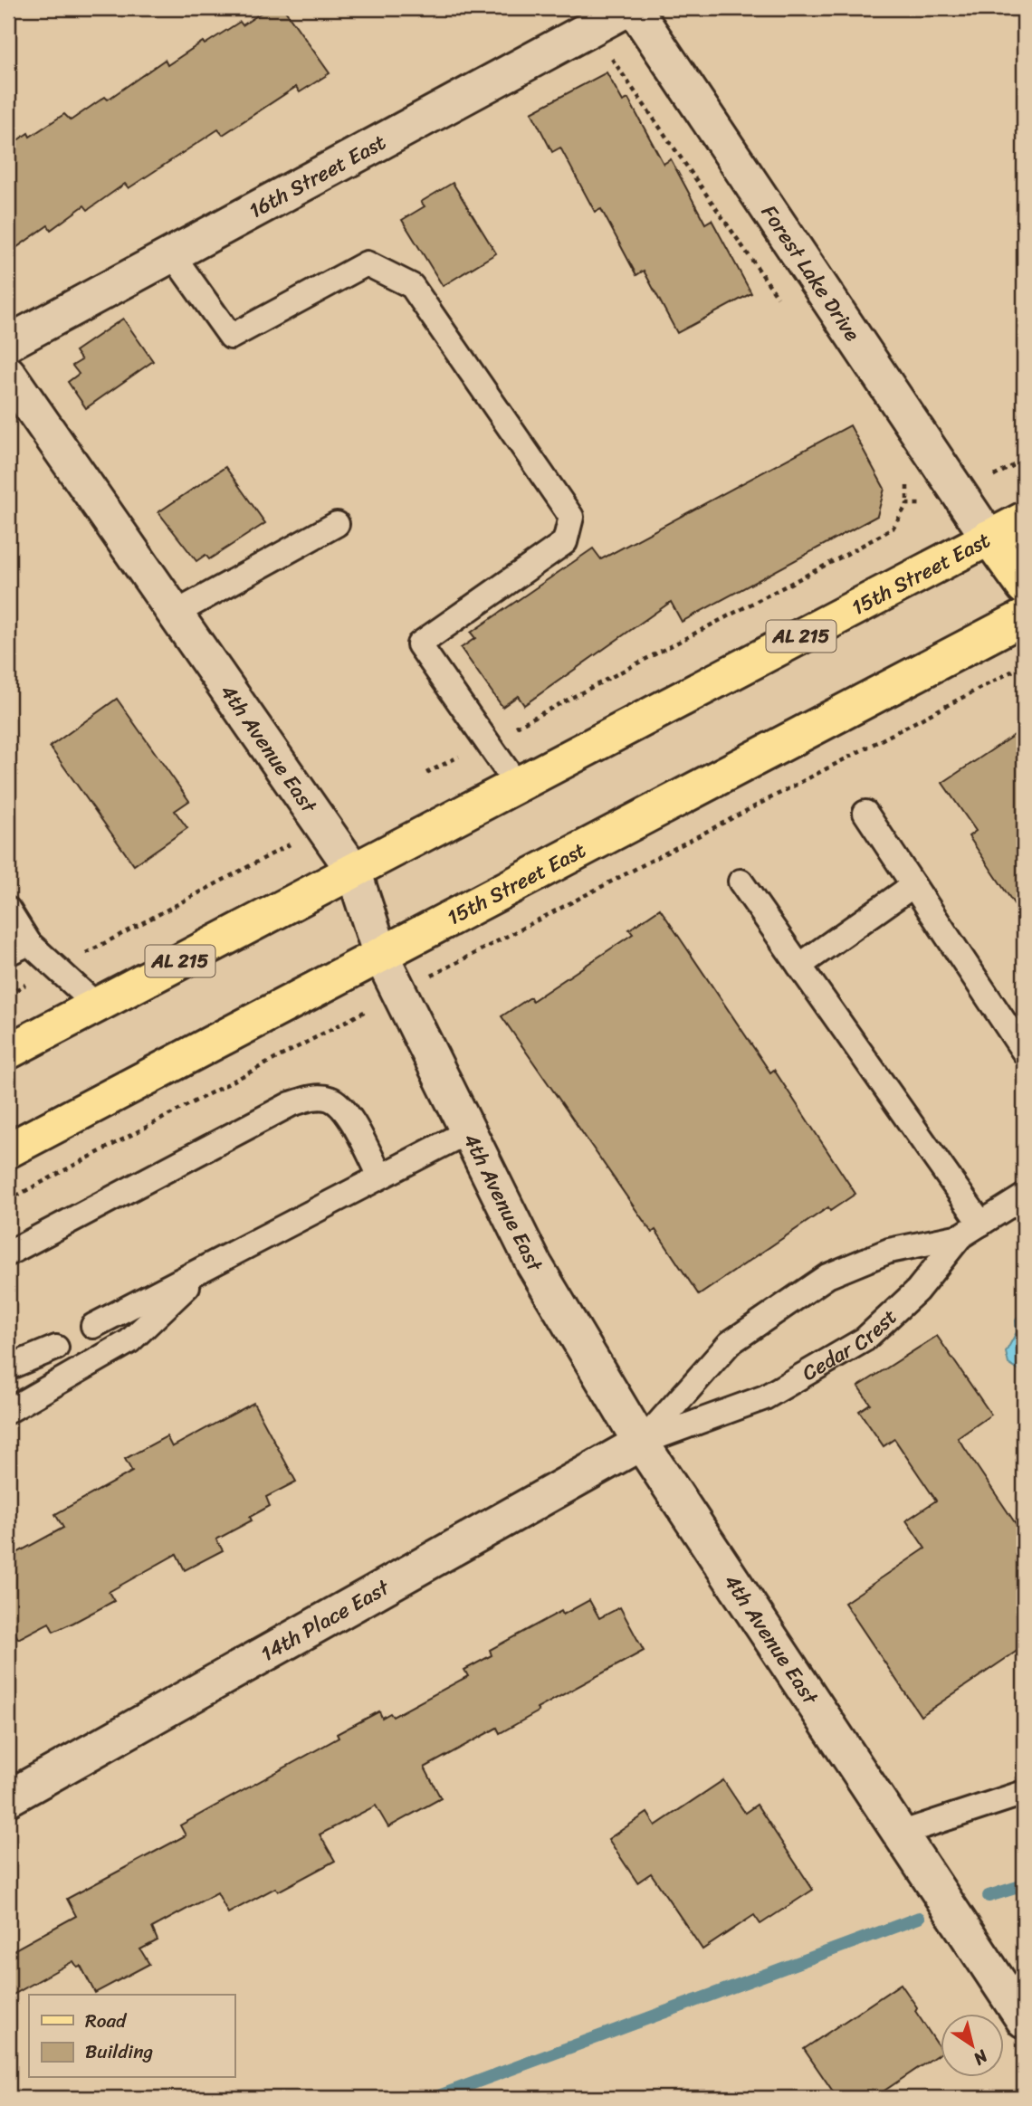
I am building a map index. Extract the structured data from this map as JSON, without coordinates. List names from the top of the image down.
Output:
{
  "streets": {
    "main road": ["15th Street East", "AL 215"],
    "street": [
      "16th Street East",
      "Forest Lake Drive",
      "4th Avenue East",
      "14th Place East"
    ],
    "lane": ["Cedar Crest"]
  },
  "crossings": [
    ["Forest Lake Drive", "15th Street East"],
    ["15th Street East", "4th Avenue East"],
    ["4th Avenue East", "Cedar Crest"],
    ["4th Avenue East", "14th Place East"],
    ["Cedar Crest", "14th Place East"]
  ],
  "legend": ["Road", "Building"],
  "north": "bottom right"
}
